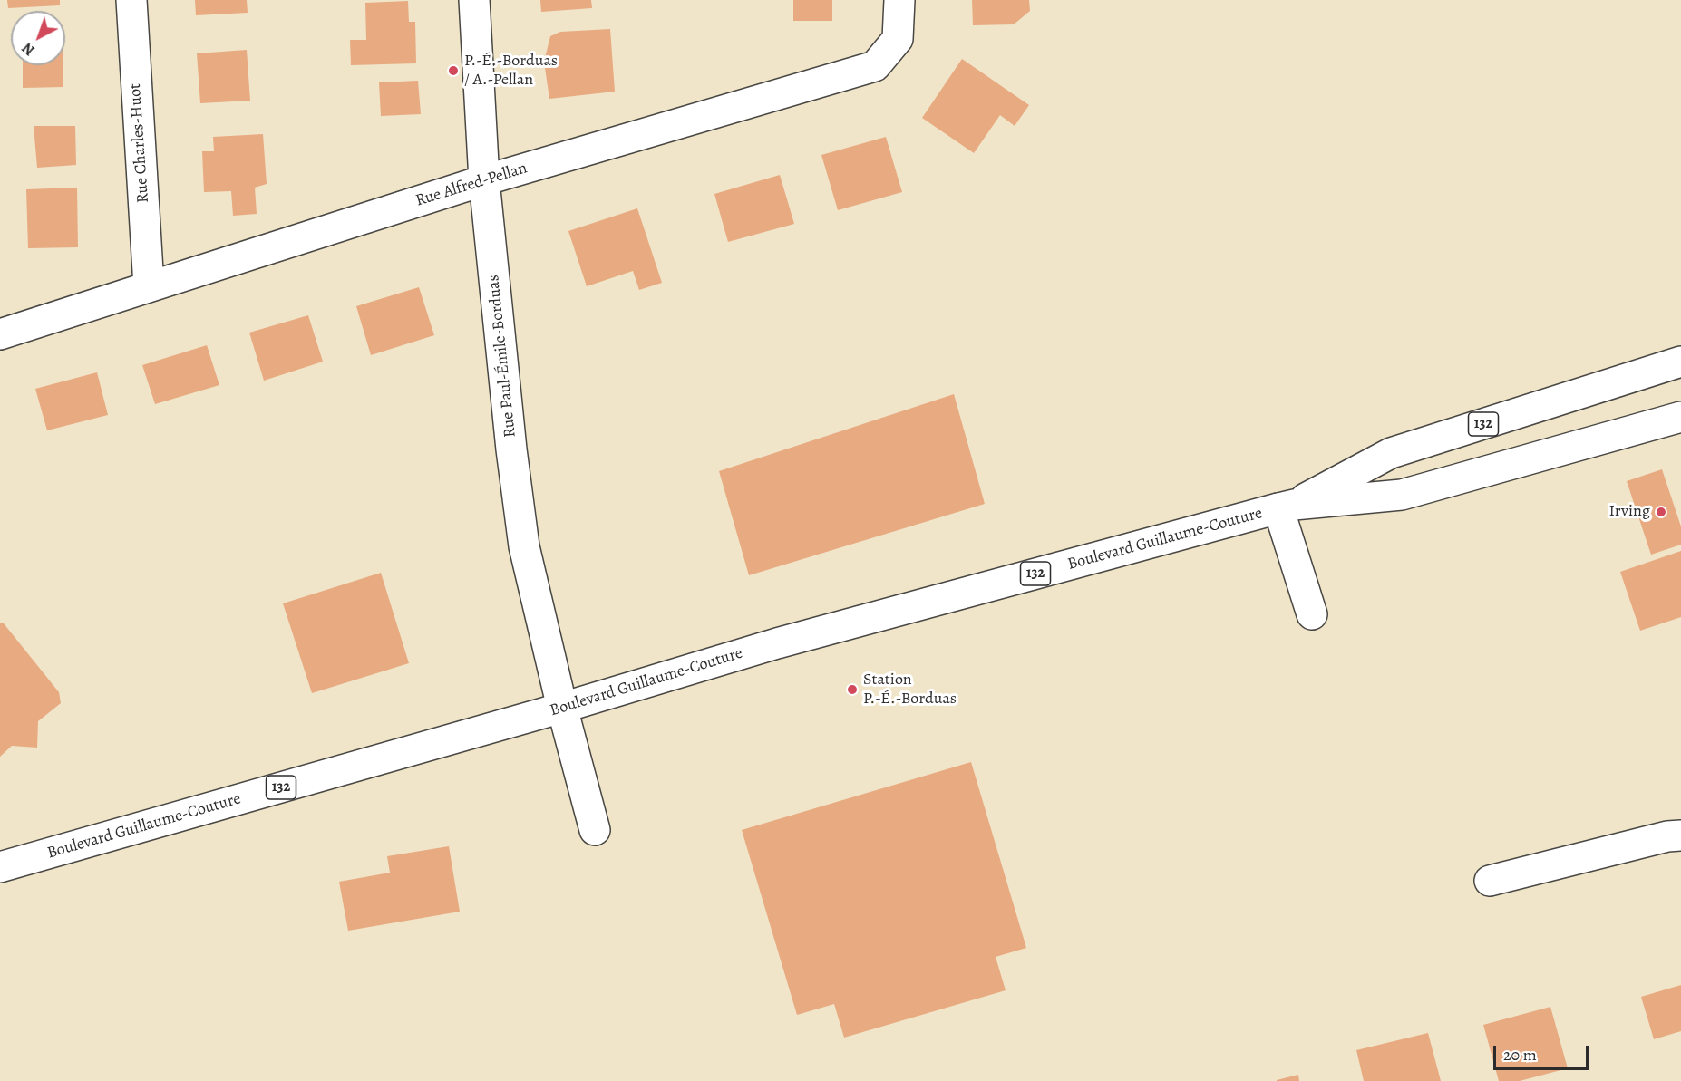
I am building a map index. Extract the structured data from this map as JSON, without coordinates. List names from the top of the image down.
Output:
{
  "streets": {
    "main road": [
      "Rue Charles-Huot",
      "Rue Alfred-Pellan",
      "Rue Paul-Émile-Borduas",
      "132",
      "Boulevard Guillaume-Couture"
    ]
  },
  "crossings": [
    ["Rue Charles-Huot", "Rue Alfred-Pellan"],
    ["Rue Alfred-Pellan", "Rue Paul-Émile-Borduas"],
    ["Rue Paul-Émile-Borduas", "Boulevard Guillaume-Couture"]
  ],
  "places": ["P.-É.-Borduas / A.-Pellan", "Irving", "Station P.-É.-Borduas"],
  "scale_bar": "20 m",
  "north": "bottom left"
}
